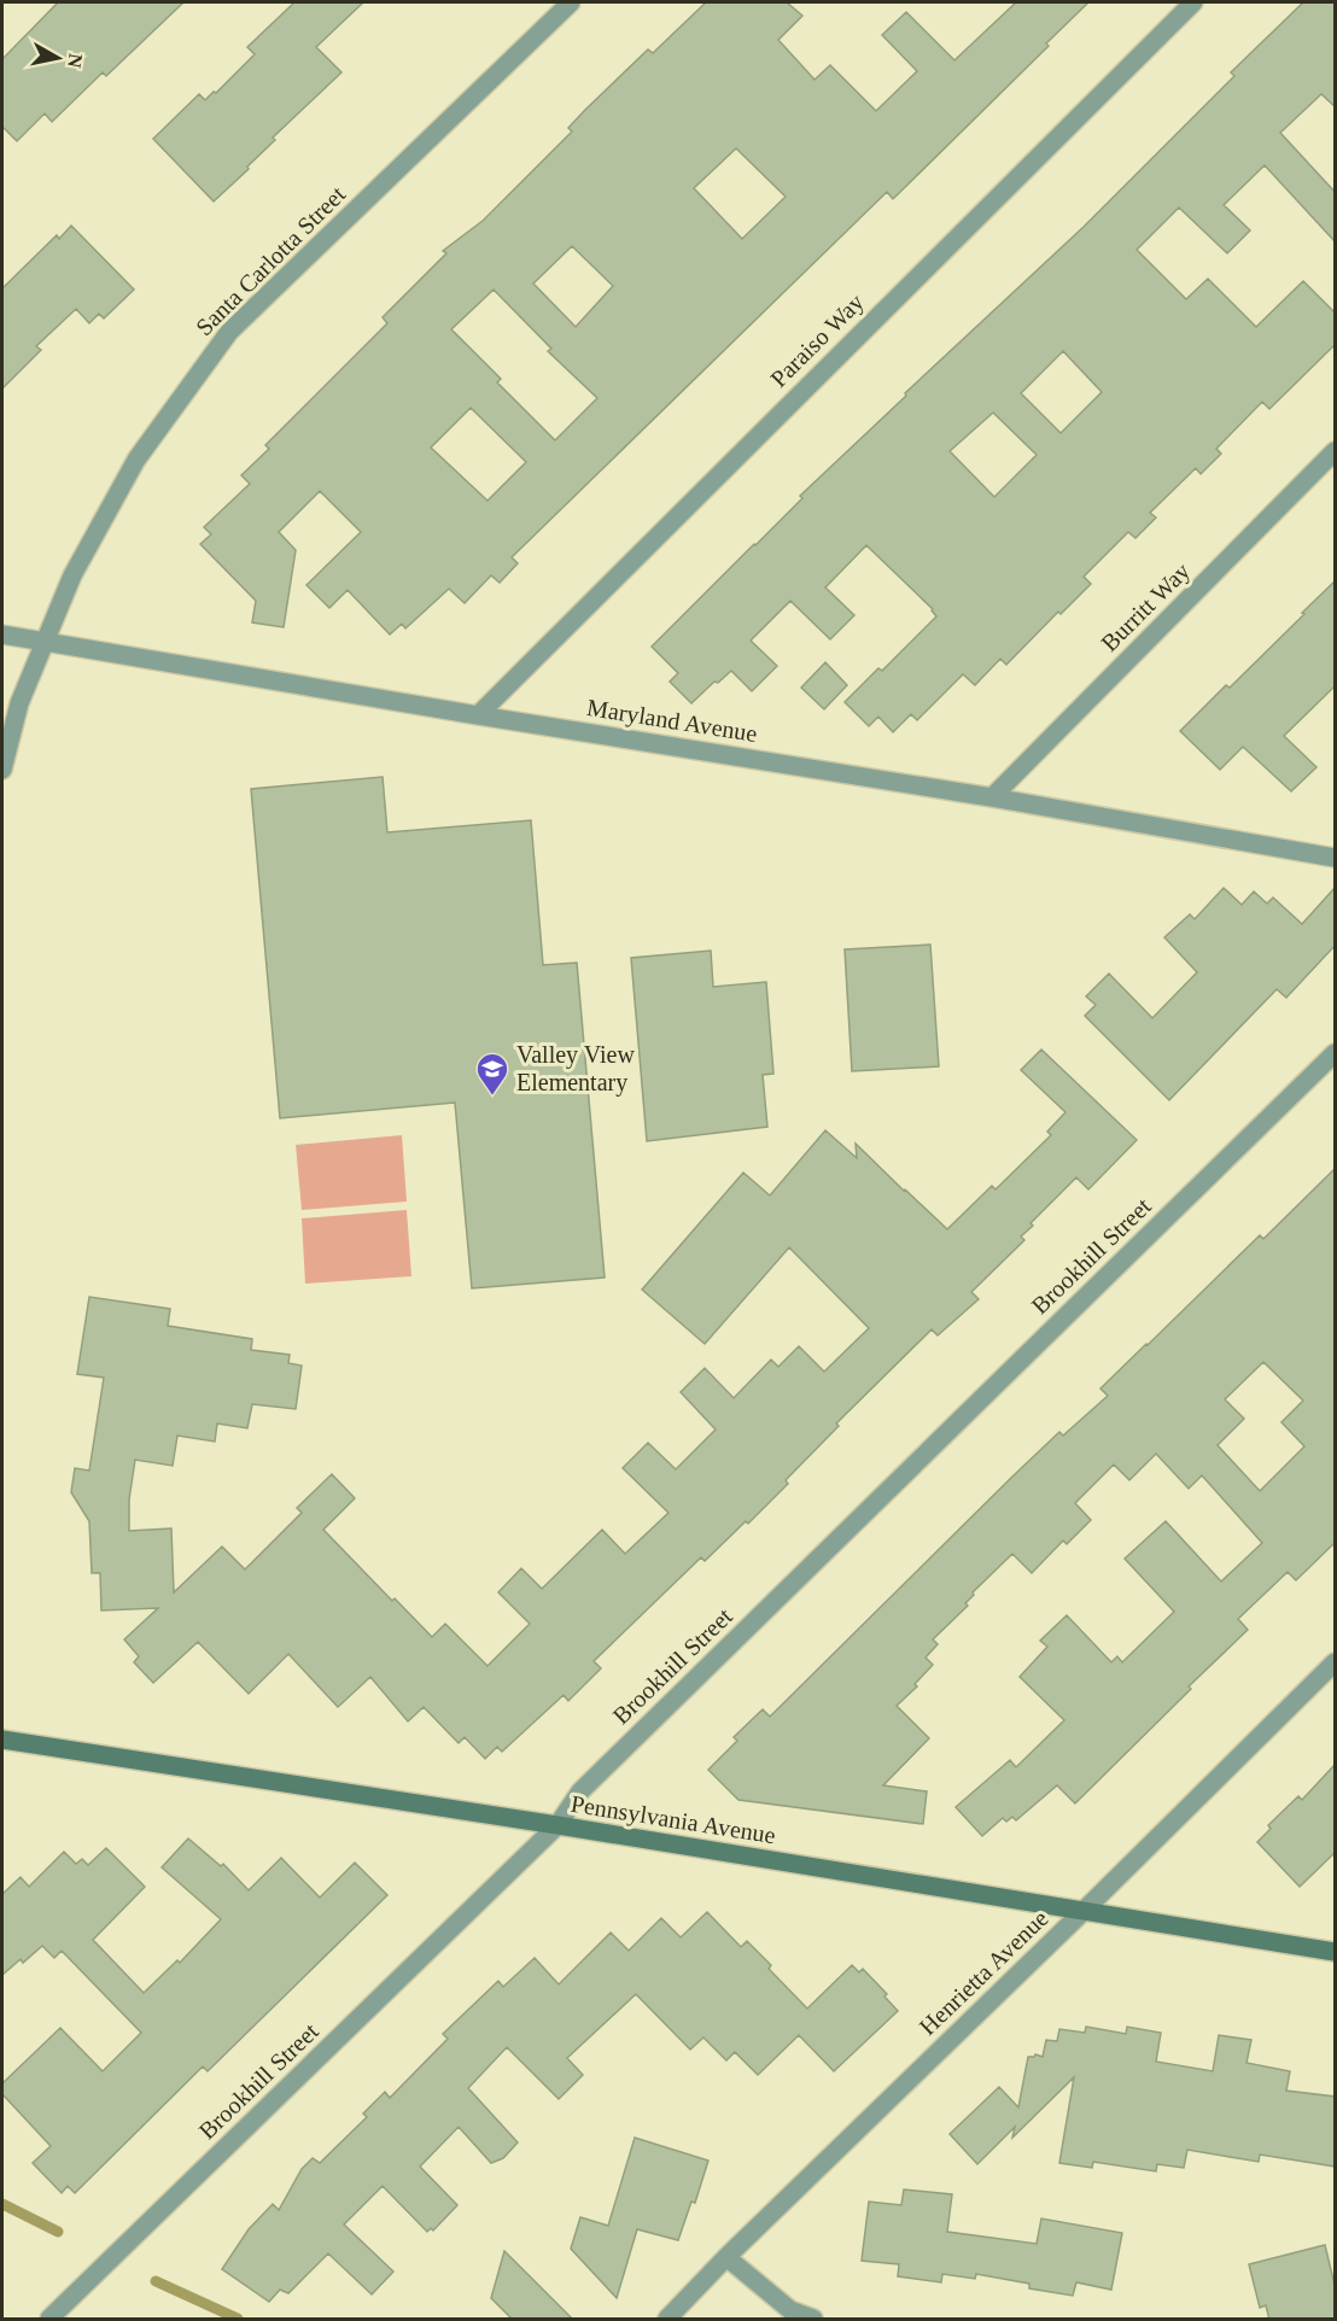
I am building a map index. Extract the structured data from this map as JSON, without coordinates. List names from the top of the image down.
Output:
{
  "streets": {
    "main road": ["Pennsylvania Avenue"],
    "street": [
      "Santa Carlotta Street",
      "Paraiso Way",
      "Burritt Way",
      "Maryland Avenue",
      "Brookhill Street",
      "Henrietta Avenue"
    ]
  },
  "crossings": [
    ["Santa Carlotta Street", "Maryland Avenue"],
    ["Paraiso Way", "Maryland Avenue"],
    ["Burritt Way", "Maryland Avenue"],
    ["Brookhill Street", "Pennsylvania Avenue"],
    ["Pennsylvania Avenue", "Henrietta Avenue"]
  ],
  "places": {
    "school or university": ["Valley View Elementary"]
  },
  "north": "right"
}
